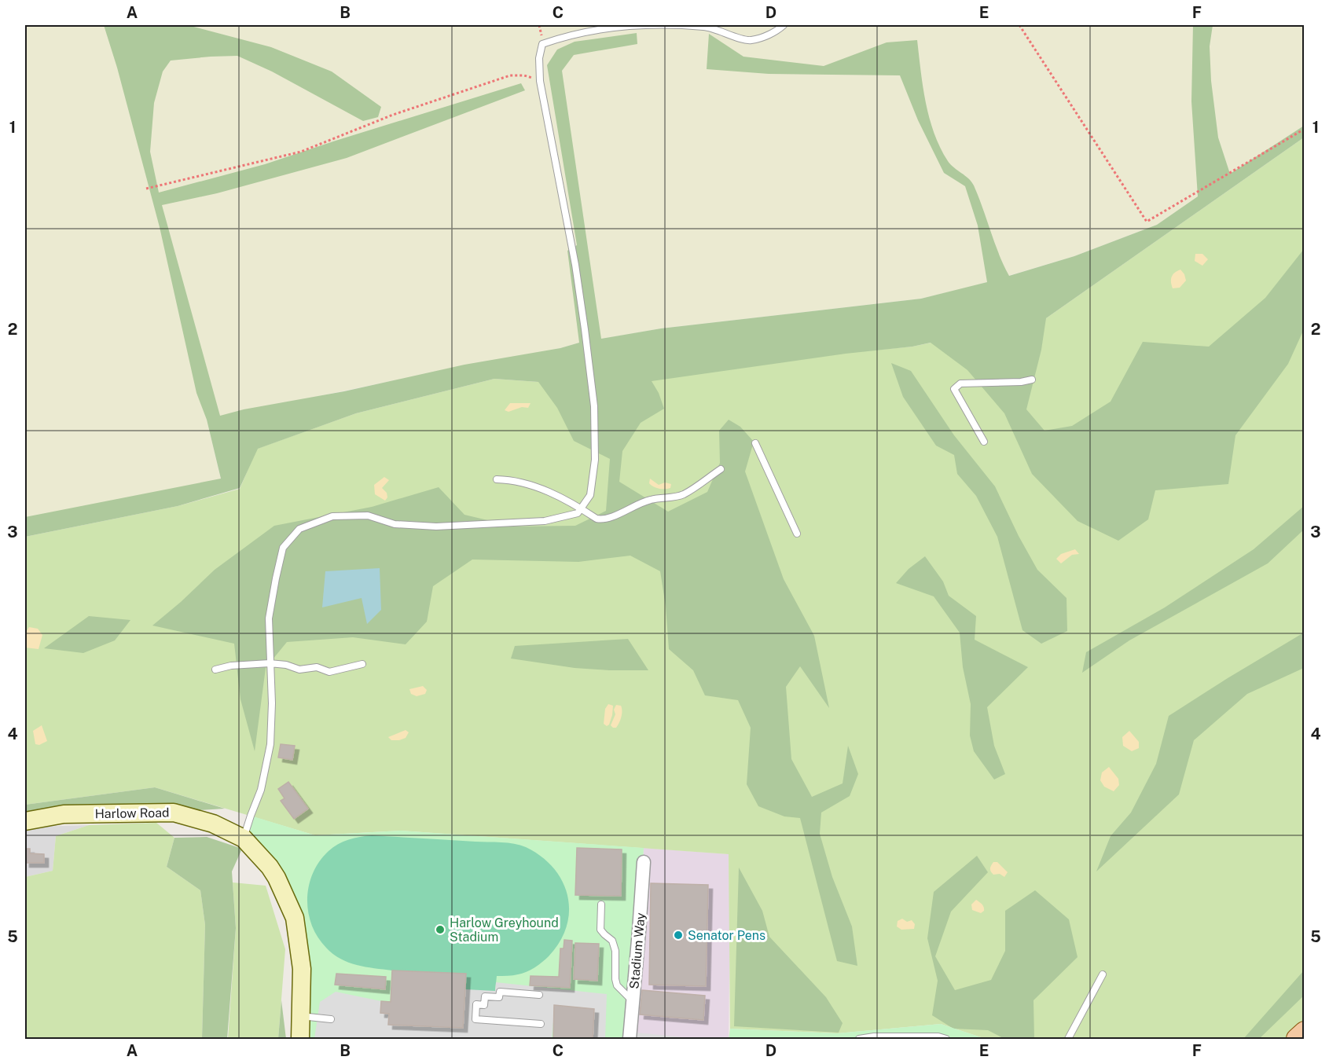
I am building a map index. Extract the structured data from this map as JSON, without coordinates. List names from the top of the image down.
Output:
{
  "streets": {
    "street": ["Harlow Road", "Stadium Way"]
  },
  "places": ["Harlow Greyhound Stadium", "Senator Pens"],
  "grid": {
    "columns": [
      "A",
      "B",
      "C",
      "D",
      "E",
      "F"
    ],
    "rows": [
      "1",
      "2",
      "3",
      "4",
      "5"
    ]
  }
}
